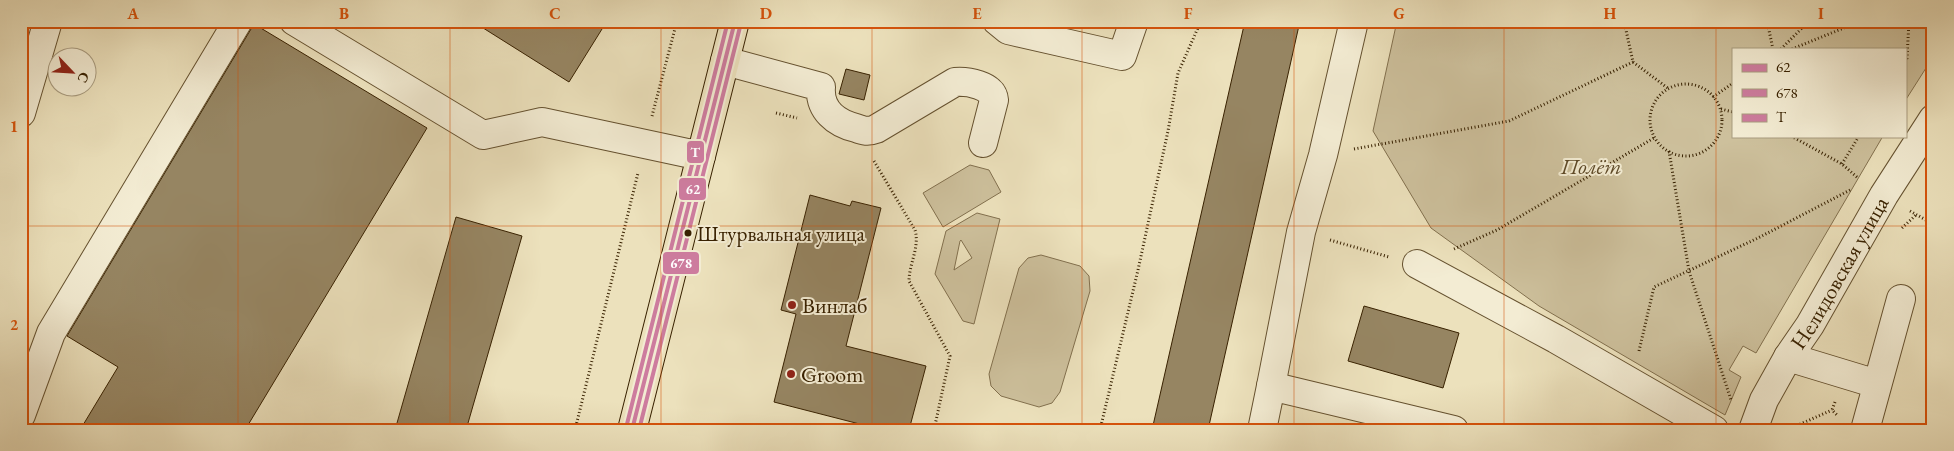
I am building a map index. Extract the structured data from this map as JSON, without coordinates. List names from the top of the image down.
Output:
{
  "streets": {
    "street": ["Нелидовская улица"]
  },
  "parks": ["Полёт"],
  "places": ["Штурвальная улица", "Винлаб", "Groom"],
  "lines": ["transit line 62", "transit line Т", "transit line 678"],
  "legend": ["62", "678", "Т"],
  "north": "bottom right",
  "grid": {
    "columns": [
      "A",
      "B",
      "C",
      "D",
      "E",
      "F",
      "G",
      "H",
      "I"
    ],
    "rows": ["1", "2"]
  }
}
